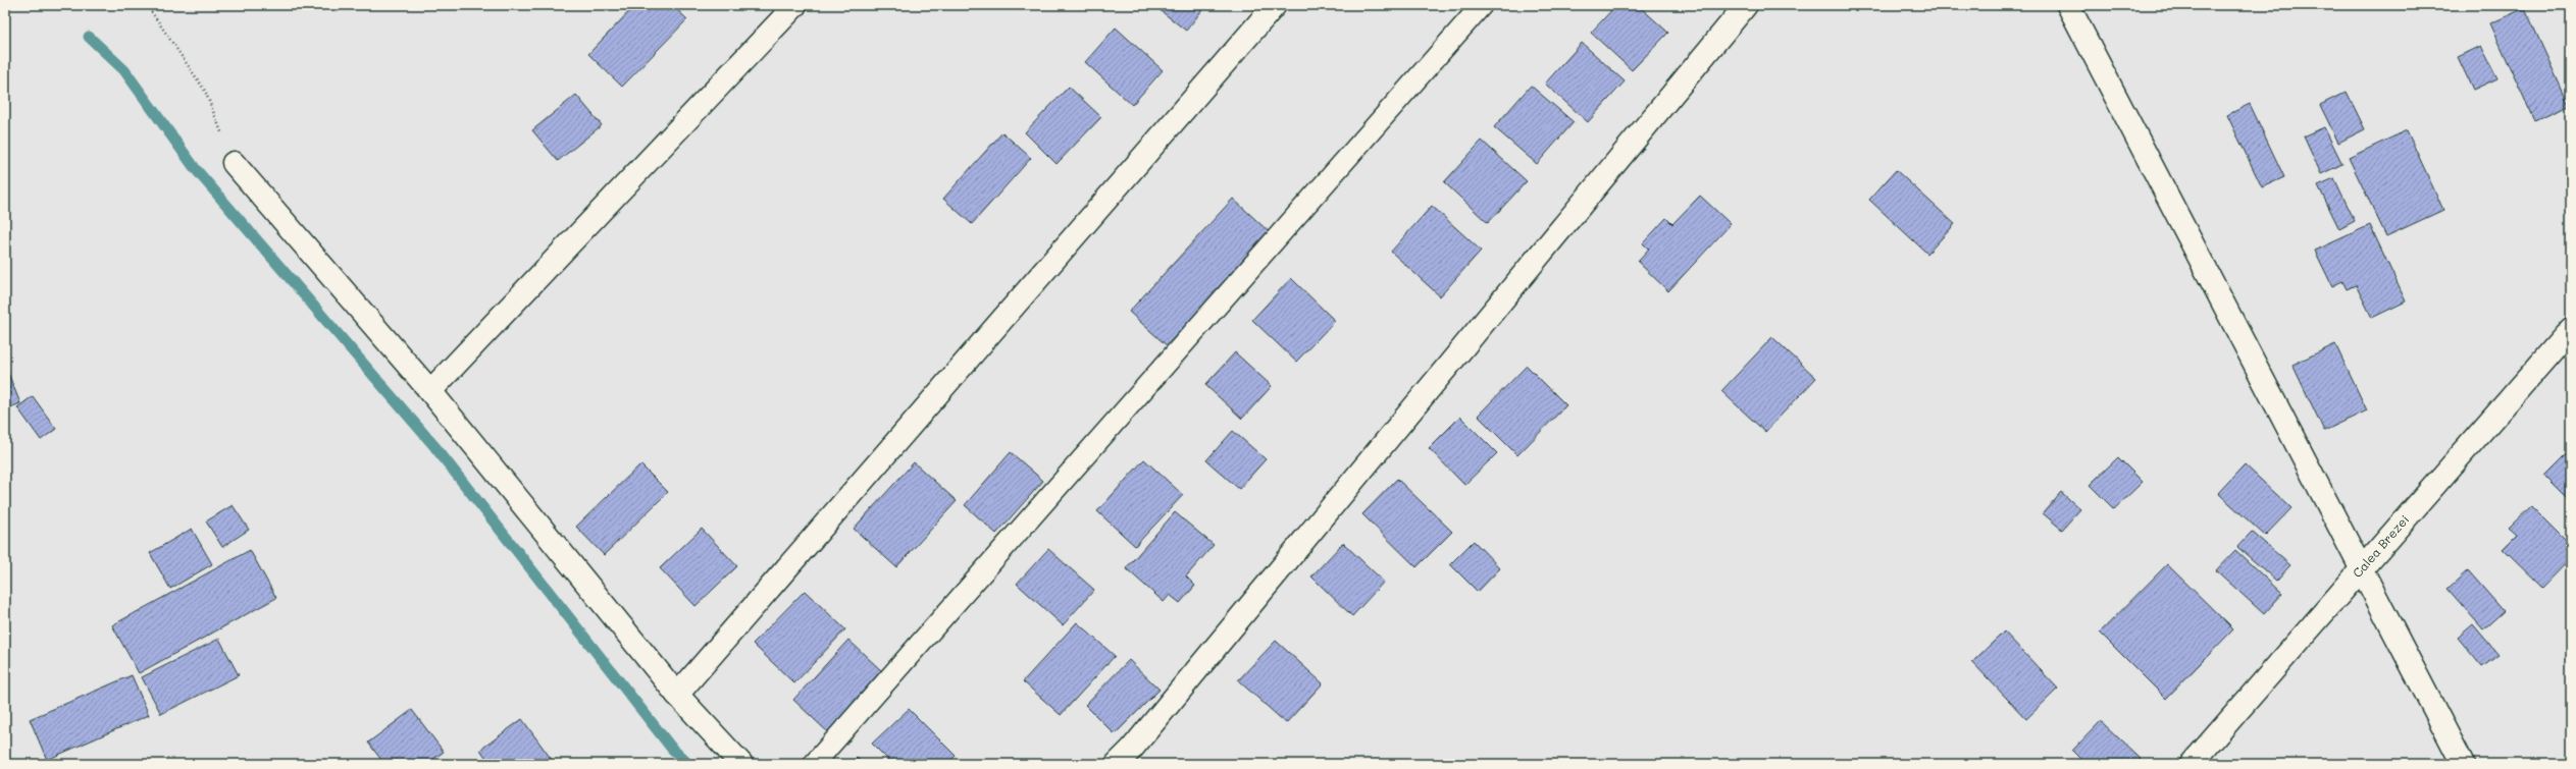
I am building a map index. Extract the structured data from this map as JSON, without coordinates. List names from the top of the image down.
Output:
{
  "streets": {
    "street": ["Calea Brezei"]
  }
}
